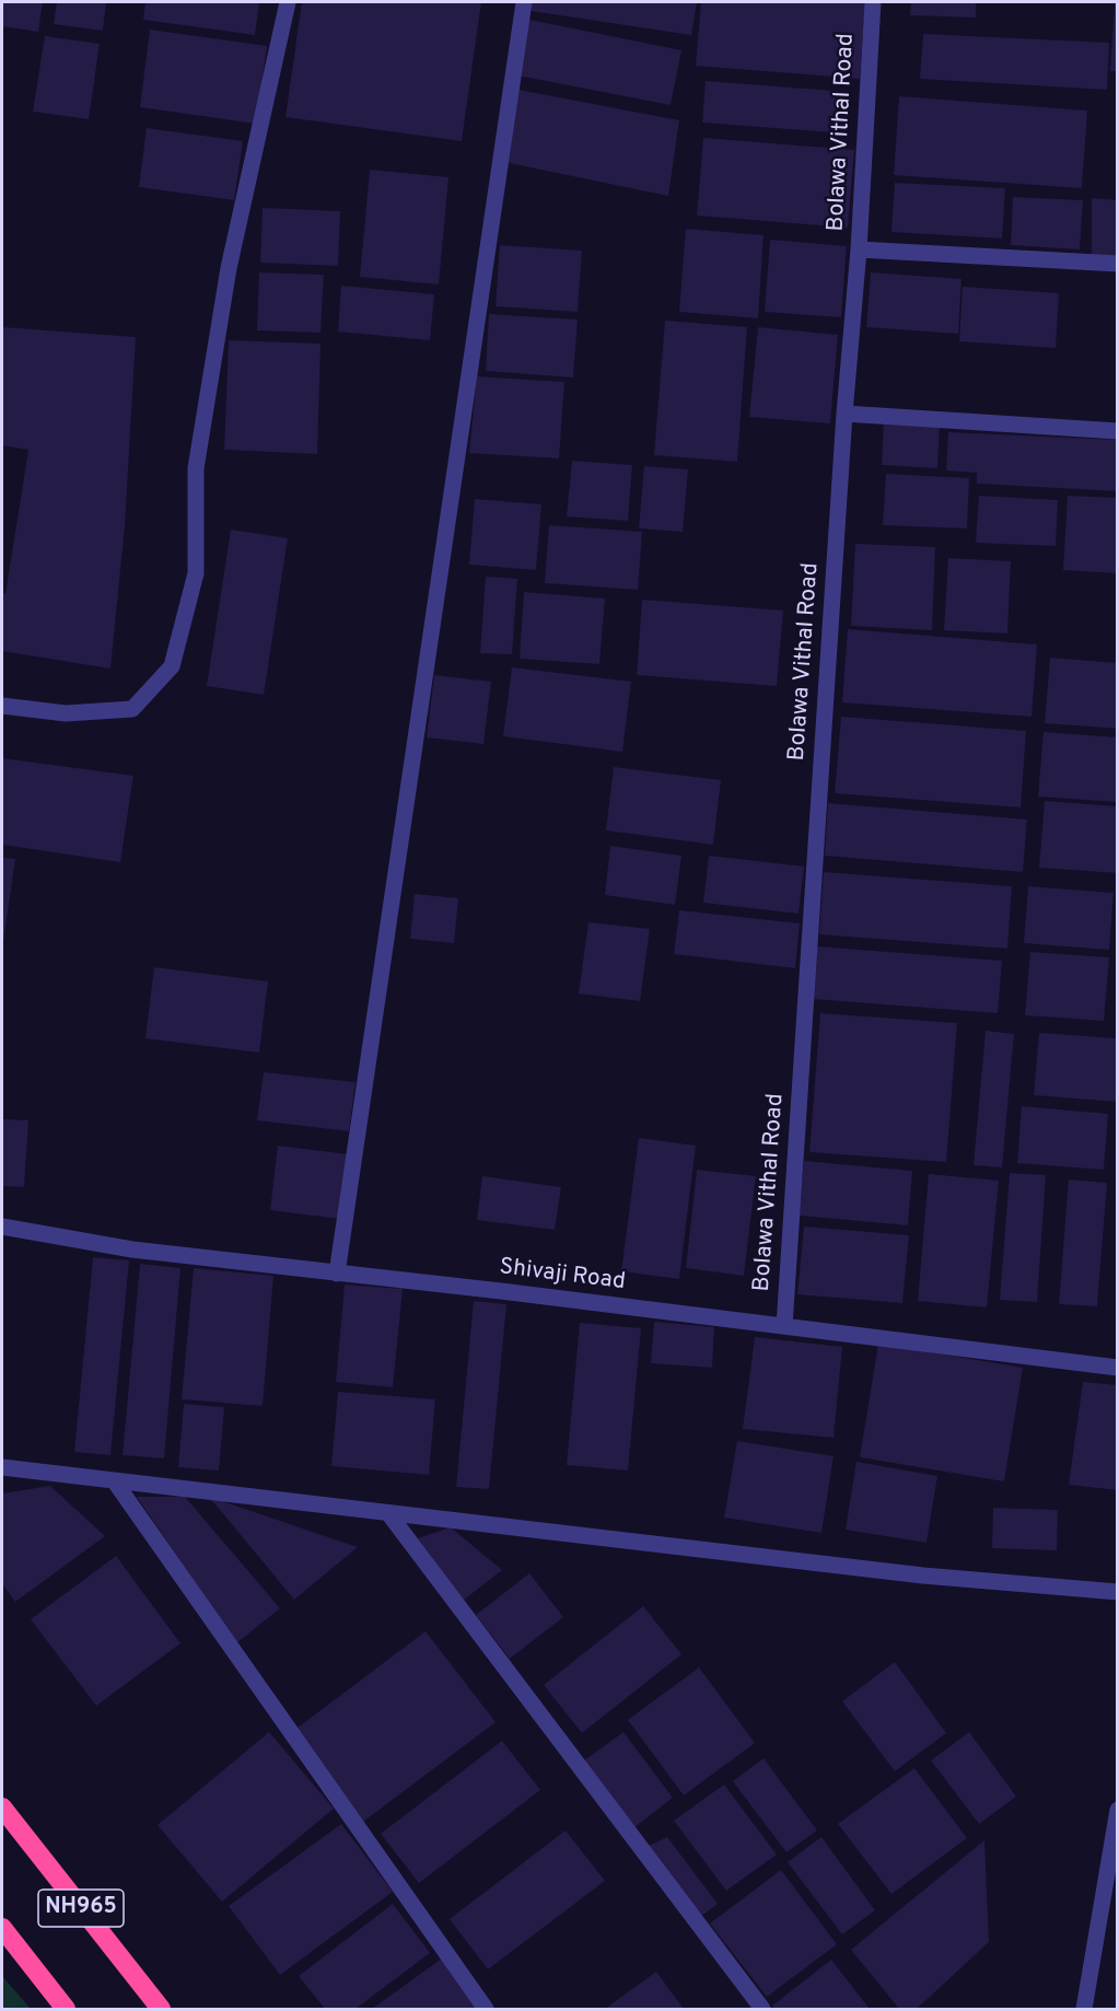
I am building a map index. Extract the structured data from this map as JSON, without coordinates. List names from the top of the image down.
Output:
{
  "streets": {
    "highway": ["NH965"],
    "street": ["Bolawa Vithal Road", "Shivaji Road"]
  },
  "crossings": [
    ["Bolawa Vithal Road", "Shivaji Road"]
  ]
}
